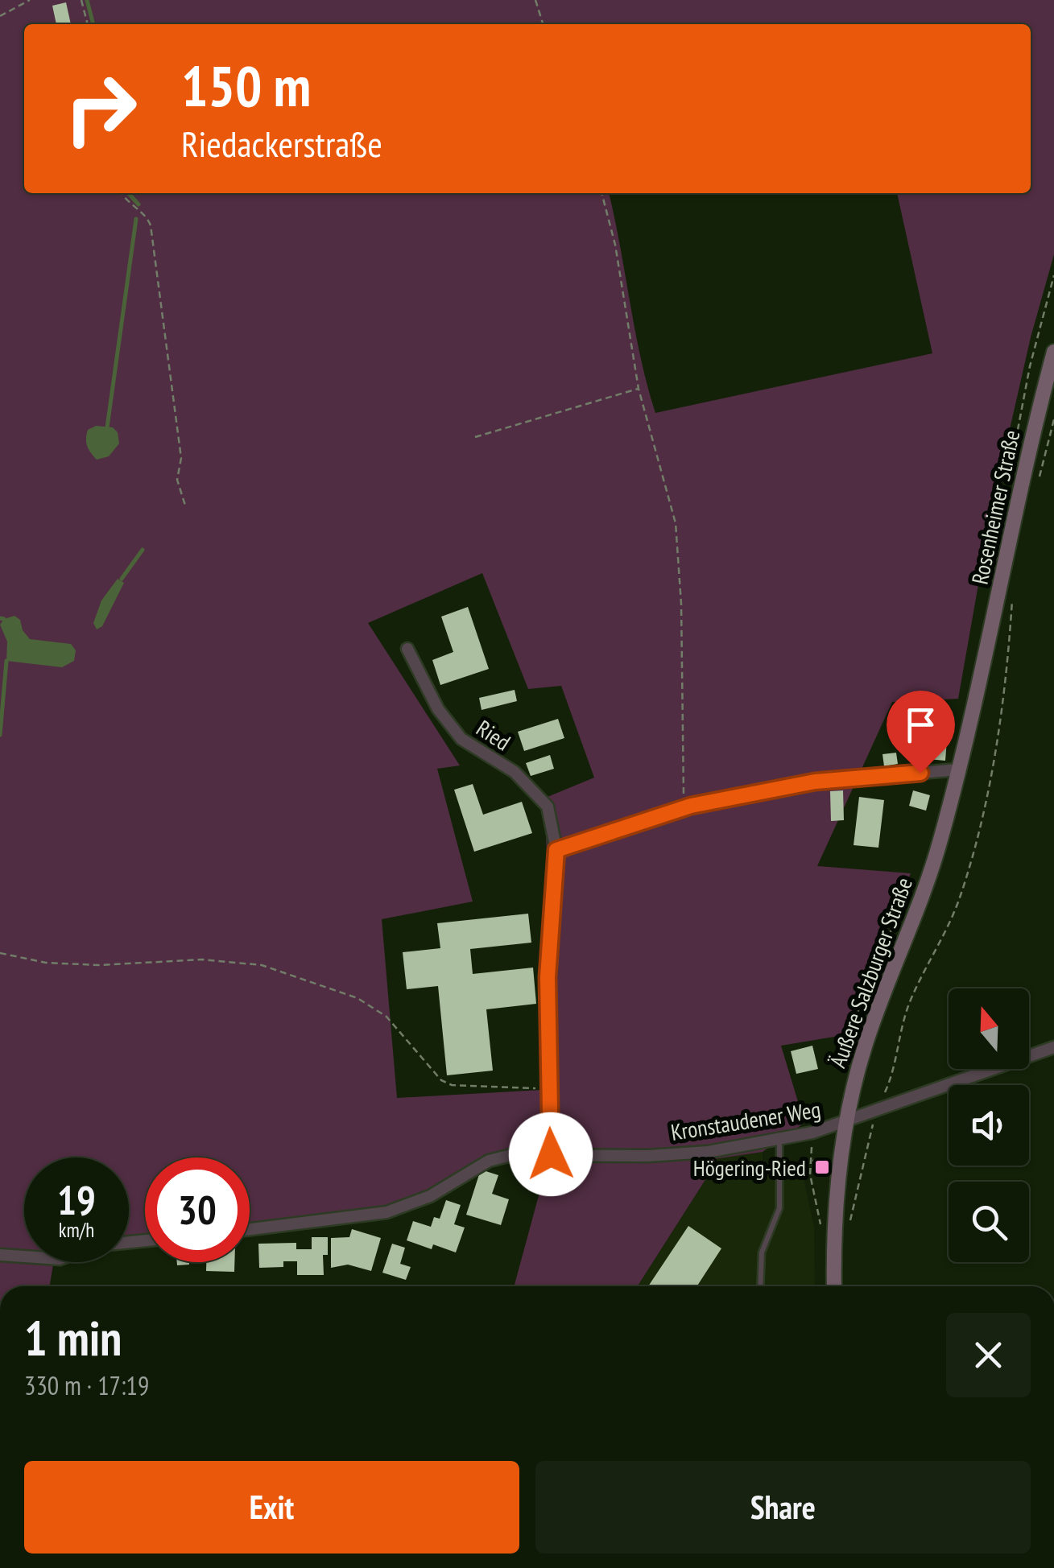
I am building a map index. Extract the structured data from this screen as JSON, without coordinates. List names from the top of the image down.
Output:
{
  "streets": {
    "main road": ["Rosenheimer Straße", "Äußere Salzburger Straße"],
    "street": ["Ried", "Kronstaudener Weg"]
  },
  "crossings": [
    ["Rosenheimer Straße", "Äußere Salzburger Straße"],
    ["Ried", "Kronstaudener Weg"],
    ["Äußere Salzburger Straße", "Kronstaudener Weg"]
  ],
  "places": {
    "transit": ["Högering-Ried"]
  },
  "north": "top",
  "page": {
    "turn": ["150 m", "Riedackerstraße"],
    "speed": "19 km/h",
    "limit": "30",
    "heading": ["1 min", "330 m · 17:19"],
    "buttons": ["Exit", "Share"]
  }
}
